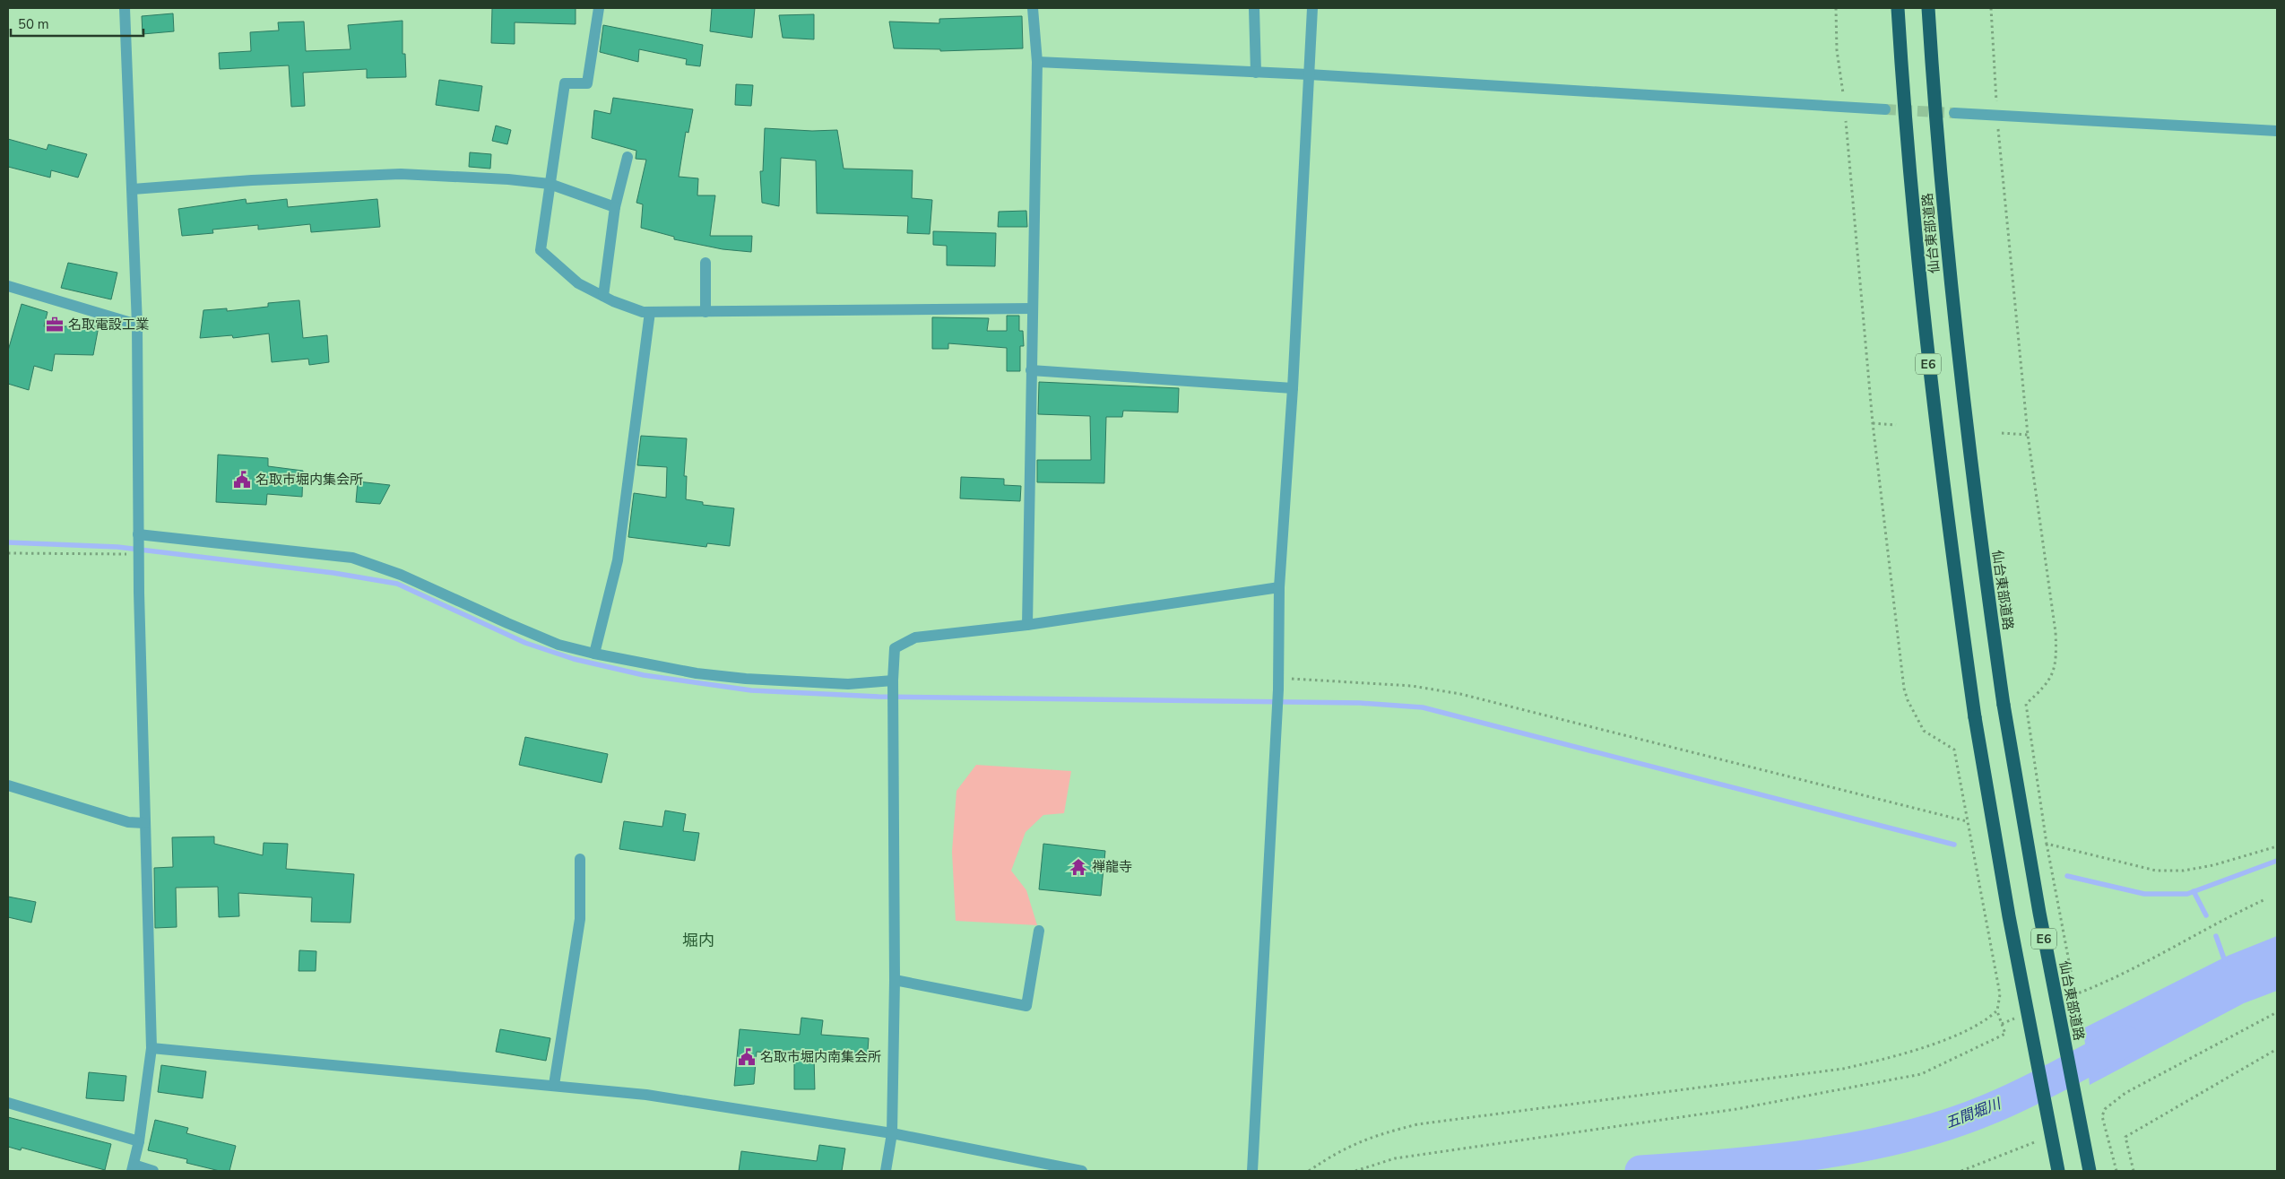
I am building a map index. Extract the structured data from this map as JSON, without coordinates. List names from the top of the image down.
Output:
{
  "streets": {
    "highway": ["仙台東部道路", "E6"]
  },
  "districts": ["堀内"],
  "water": ["五間堀川"],
  "places": {
    "office": ["名取電設工業"],
    "public building": ["名取市堀内集会所", "名取市堀内南集会所"],
    "temple": ["禅龍寺"]
  },
  "scale_bar": "50 m"
}
